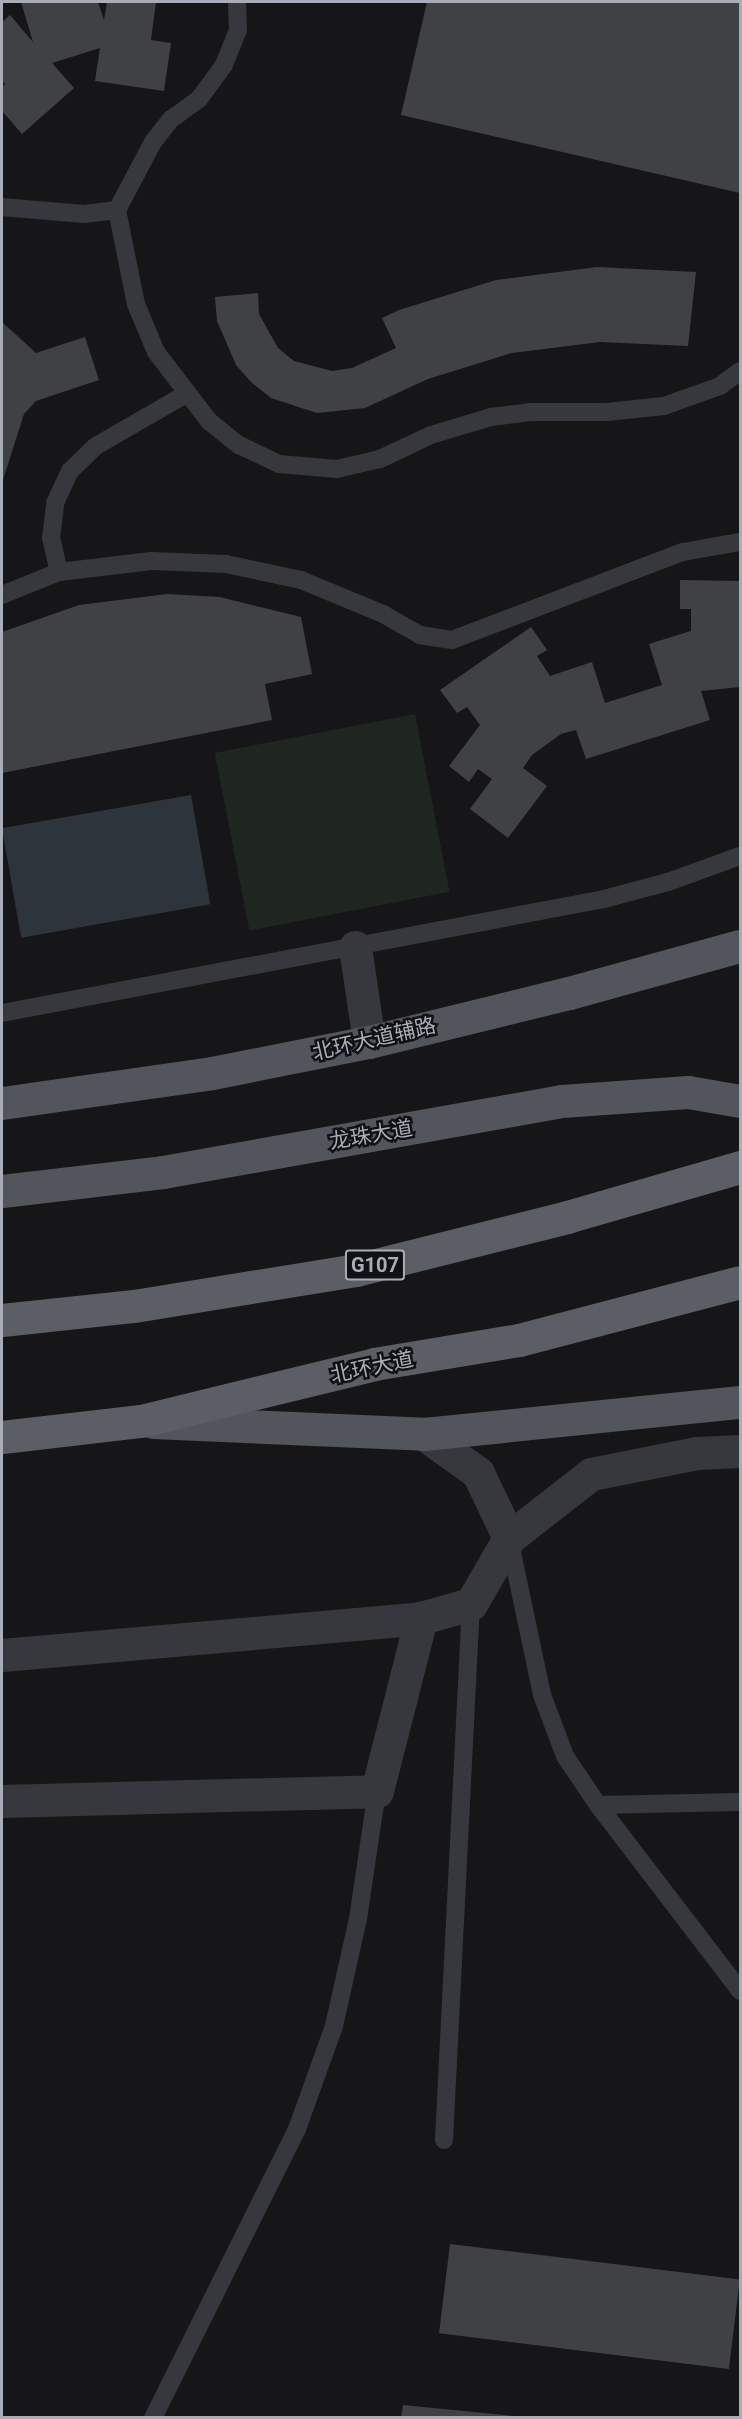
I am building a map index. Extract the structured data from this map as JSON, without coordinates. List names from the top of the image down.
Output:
{
  "streets": {
    "highway": ["G107", "北环大道"],
    "main road": ["北环大道辅路", "龙珠大道"]
  }
}
